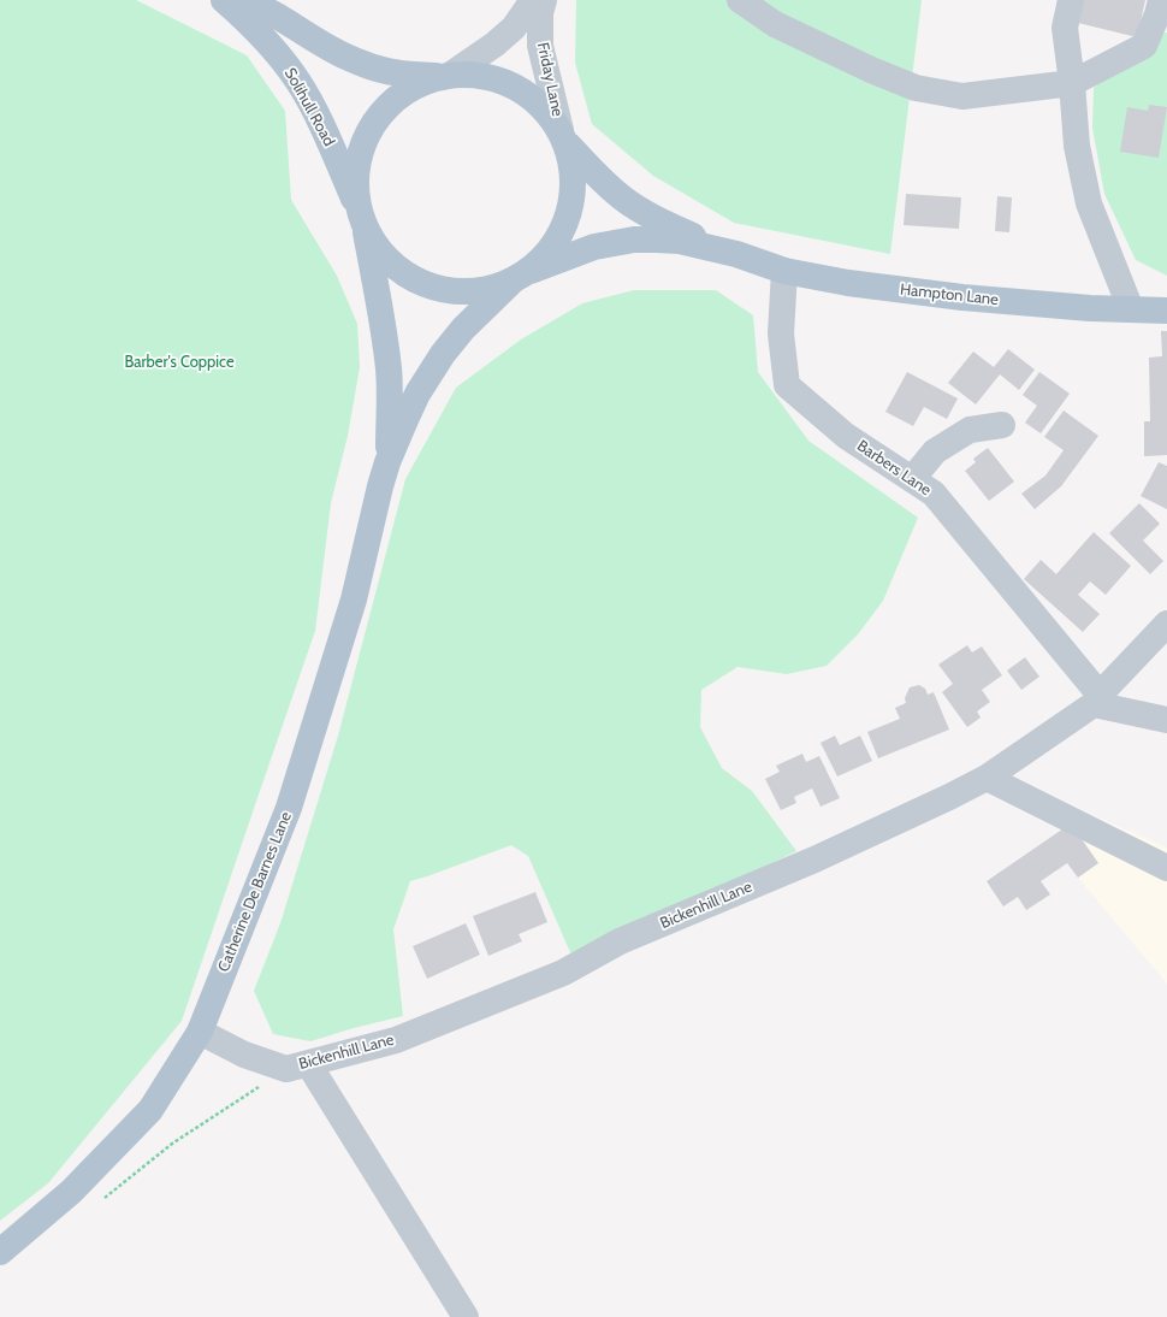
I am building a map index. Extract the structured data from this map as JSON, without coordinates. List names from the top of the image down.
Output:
{
  "streets": {
    "main road": ["Solihull Road", "Hampton Lane", "Catherine De Barnes Lane"],
    "street": ["Friday Lane", "Barbers Lane", "Bickenhill Lane"]
  },
  "crossings": [
    ["Friday Lane", "Hampton Lane"],
    ["Friday Lane", "Catherine De Barnes Lane"],
    ["Hampton Lane", "Barbers Lane"],
    ["Hampton Lane", "Catherine De Barnes Lane"],
    ["Barbers Lane", "Bickenhill Lane"],
    ["Catherine De Barnes Lane", "Bickenhill Lane"]
  ],
  "parks": ["Barber's Coppice"]
}
